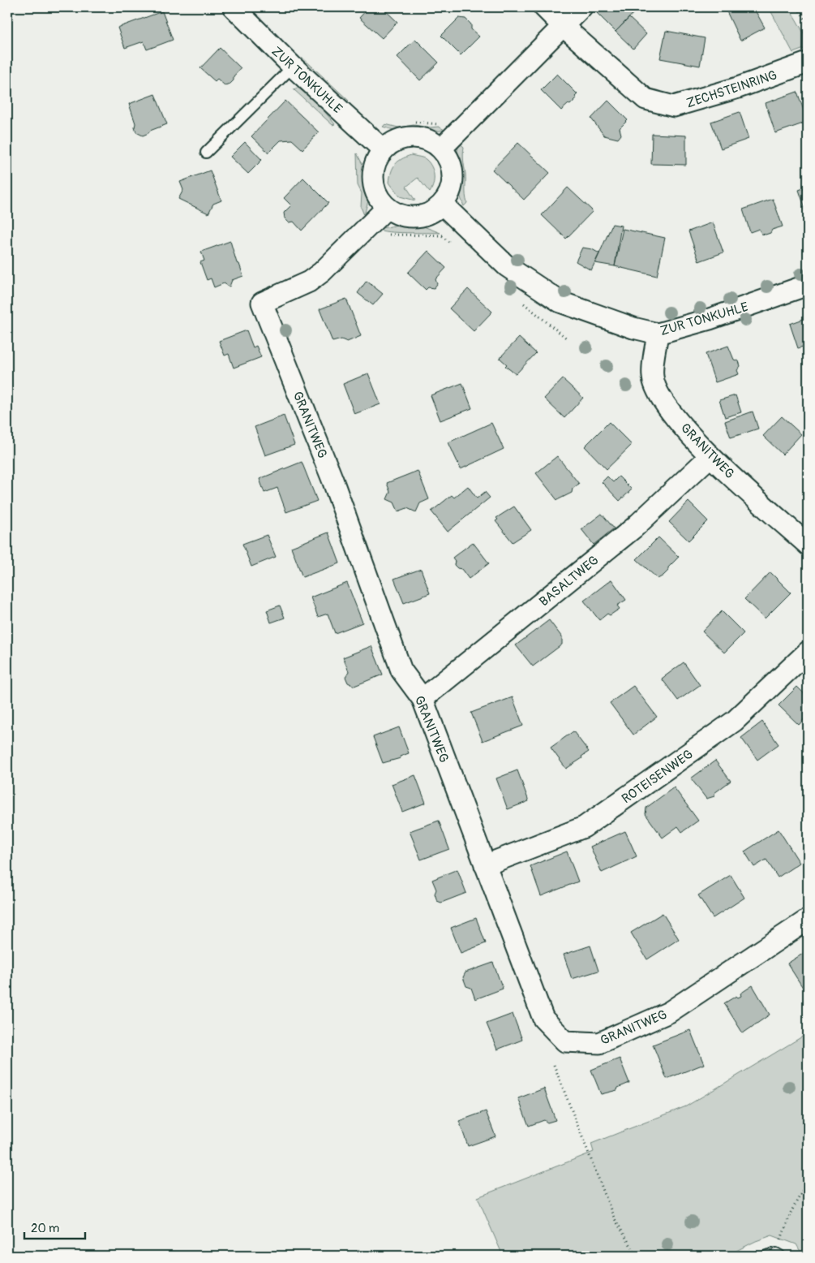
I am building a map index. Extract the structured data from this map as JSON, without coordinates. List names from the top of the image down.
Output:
{
  "streets": {
    "street": [
      "ZUR TONKUHLE",
      "ZECHSTEINRING",
      "GRANITWEG",
      "BASALTWEG",
      "ROTEISENWEG"
    ]
  },
  "crossings": [
    ["ZUR TONKUHLE", "GRANITWEG"],
    ["GRANITWEG", "BASALTWEG"],
    ["GRANITWEG", "ROTEISENWEG"]
  ],
  "scale_bar": "20 m"
}
